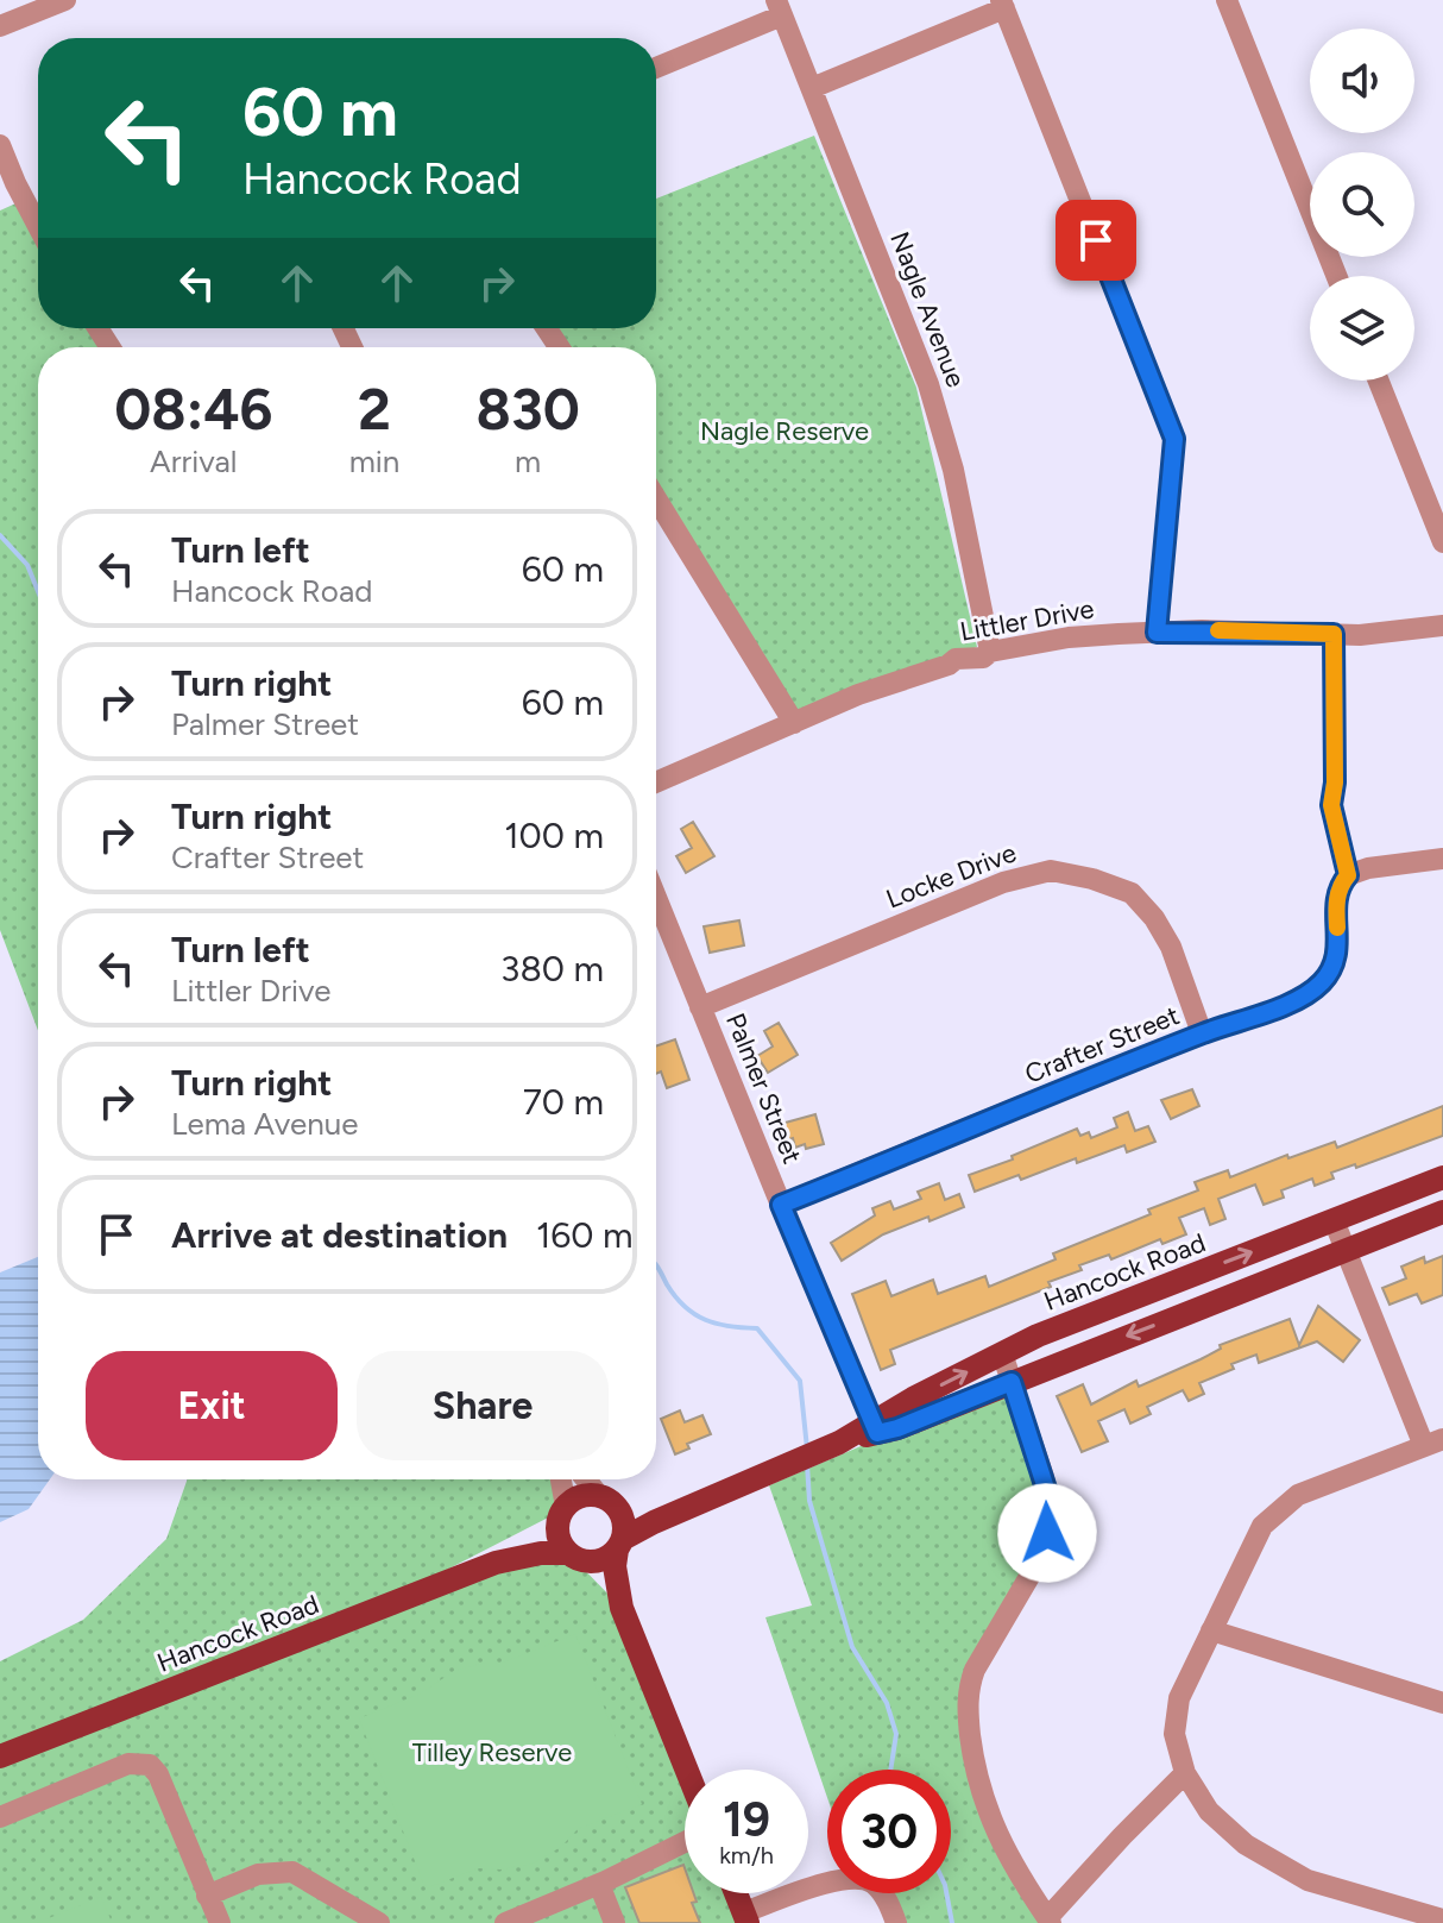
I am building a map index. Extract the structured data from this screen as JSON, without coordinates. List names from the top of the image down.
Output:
{
  "streets": {
    "main road": ["Hancock Road"],
    "street": [
      "Nagle Avenue",
      "Littler Drive",
      "Locke Drive",
      "Crafter Street",
      "Palmer Street"
    ]
  },
  "crossings": [
    ["Nagle Avenue", "Littler Drive"],
    ["Littler Drive", "Crafter Street"],
    ["Locke Drive", "Crafter Street"],
    ["Locke Drive", "Palmer Street"],
    ["Crafter Street", "Palmer Street"],
    ["Palmer Street", "Hancock Road"]
  ],
  "parks": ["Nagle Reserve", "Tilley Reserve"],
  "page": {
    "turn": ["60 m", "Hancock Road"],
    "eta": [
      "08:46",
      "Arrival",
      "2",
      "min",
      "830",
      "m"
    ],
    "list": [
      {
        "name": "Turn left",
        "note": "Hancock Road",
        "value": "60 m"
      },
      {
        "name": "Turn right",
        "note": "Palmer Street",
        "value": "60 m"
      },
      {
        "name": "Turn right",
        "note": "Crafter Street",
        "value": "100 m"
      },
      {
        "name": "Turn left",
        "note": "Littler Drive",
        "value": "380 m"
      },
      {
        "name": "Turn right",
        "note": "Lema Avenue",
        "value": "70 m"
      },
      {
        "name": "Arrive at destination",
        "value": "160 m"
      }
    ],
    "buttons": ["Exit", "Share"],
    "speed": "19 km/h",
    "limit": "30"
  }
}
